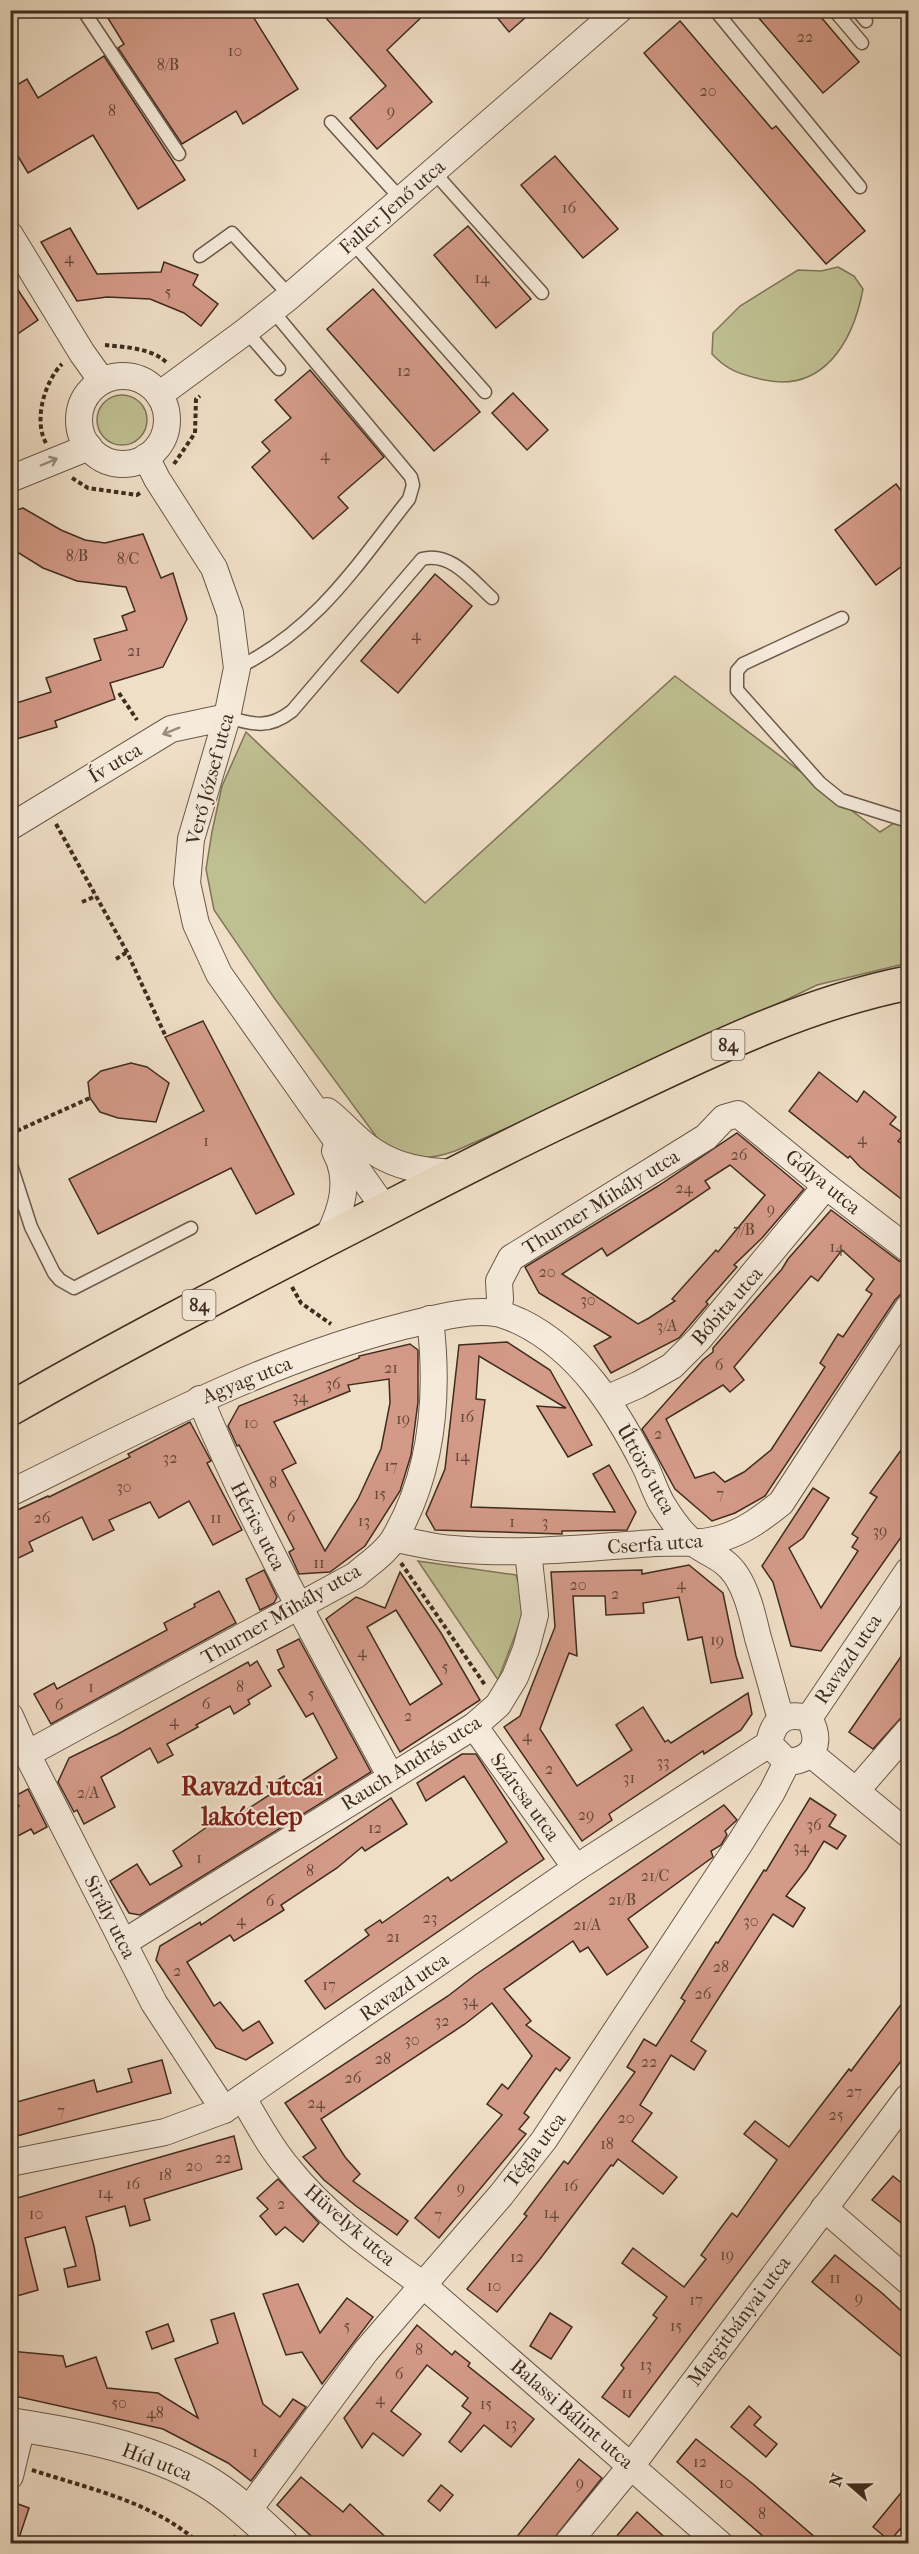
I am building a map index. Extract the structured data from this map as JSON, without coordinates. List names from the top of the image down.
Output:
{
  "streets": {
    "main road": ["84"],
    "street": [
      "Faller Jenő utca",
      "Ív utca",
      "Verő József utca",
      "Gólya utca",
      "Thurner Mihály utca",
      "Bóbita utca",
      "Agyag utca",
      "Úttörő utca",
      "Hérics utca",
      "Cserfa utca",
      "Ravazd utca",
      "Rauch András utca",
      "Szárcsa utca",
      "Sirály utca",
      "Tégla utca",
      "Hüvelyk utca",
      "Margitbányai utca",
      "Balassi Bálint utca",
      "Híd utca"
    ]
  },
  "crossings": [
    ["Faller Jenő utca", "Verő József utca"],
    ["Ív utca", "Verő József utca"],
    ["Verő József utca", "84"],
    ["Gólya utca", "Thurner Mihály utca"],
    ["Gólya utca", "Bóbita utca"],
    ["Thurner Mihály utca", "Agyag utca"],
    ["Thurner Mihály utca", "Úttörő utca"],
    ["Thurner Mihály utca", "Hérics utca"],
    ["Thurner Mihály utca", "Cserfa utca"],
    ["Thurner Mihály utca", "Sirály utca"],
    ["Bóbita utca", "Úttörő utca"],
    ["Agyag utca", "Úttörő utca"],
    ["Agyag utca", "Hérics utca"],
    ["Úttörő utca", "Cserfa utca"],
    ["Úttörő utca", "Ravazd utca"],
    ["Úttörő utca", "Tégla utca"],
    ["Hérics utca", "Rauch András utca"],
    ["Cserfa utca", "Rauch András utca"],
    ["Ravazd utca", "Szárcsa utca"],
    ["Ravazd utca", "Sirály utca"],
    ["Ravazd utca", "Tégla utca"],
    ["Ravazd utca", "Hüvelyk utca"],
    ["Rauch András utca", "Szárcsa utca"],
    ["Rauch András utca", "Sirály utca"],
    ["Sirály utca", "Hüvelyk utca"],
    ["Tégla utca", "Hüvelyk utca"],
    ["Tégla utca", "Balassi Bálint utca"],
    ["Tégla utca", "Híd utca"],
    ["Hüvelyk utca", "Balassi Bálint utca"],
    ["Margitbányai utca", "Balassi Bálint utca"]
  ],
  "one_way": ["Ív utca"],
  "districts": ["Ravazd utcai lakótelep"],
  "house_numbers": [
    "22",
    "10",
    "8/B",
    "20",
    "8",
    "9",
    "16",
    "4",
    "14",
    "5",
    "12",
    "4",
    "8/B",
    "8/C",
    "4",
    "21",
    "4",
    "1",
    "26",
    "24",
    "9",
    "7/B",
    "14",
    "20",
    "30",
    "3/A",
    "6",
    "21",
    "36",
    "34",
    "16",
    "19",
    "10",
    "2",
    "14",
    "32",
    "17",
    "8",
    "30",
    "15",
    "7",
    "6",
    "26",
    "11",
    "13",
    "1",
    "3",
    "39",
    "11",
    "4",
    "20",
    "2",
    "19",
    "4",
    "5",
    "1",
    "8",
    "5",
    "6",
    "6",
    "2",
    "4",
    "4",
    "33",
    "2",
    "31",
    "2/A",
    "29",
    "36",
    "12",
    "34",
    "1",
    "8",
    "21/C",
    "21/B",
    "6",
    "23",
    "4",
    "30",
    "21/A",
    "21",
    "28",
    "2",
    "17",
    "26",
    "34",
    "32",
    "30",
    "28",
    "22",
    "26",
    "27",
    "24",
    "7",
    "25",
    "20",
    "18",
    "22",
    "20",
    "18",
    "16",
    "16",
    "9",
    "14",
    "2",
    "14",
    "10",
    "7",
    "19",
    "12",
    "11",
    "10",
    "9",
    "17",
    "5",
    "15",
    "8",
    "13",
    "6",
    "11",
    "4",
    "50",
    "15",
    "48",
    "13",
    "1",
    "12",
    "9",
    "10",
    "8"
  ],
  "north": "left"
}
